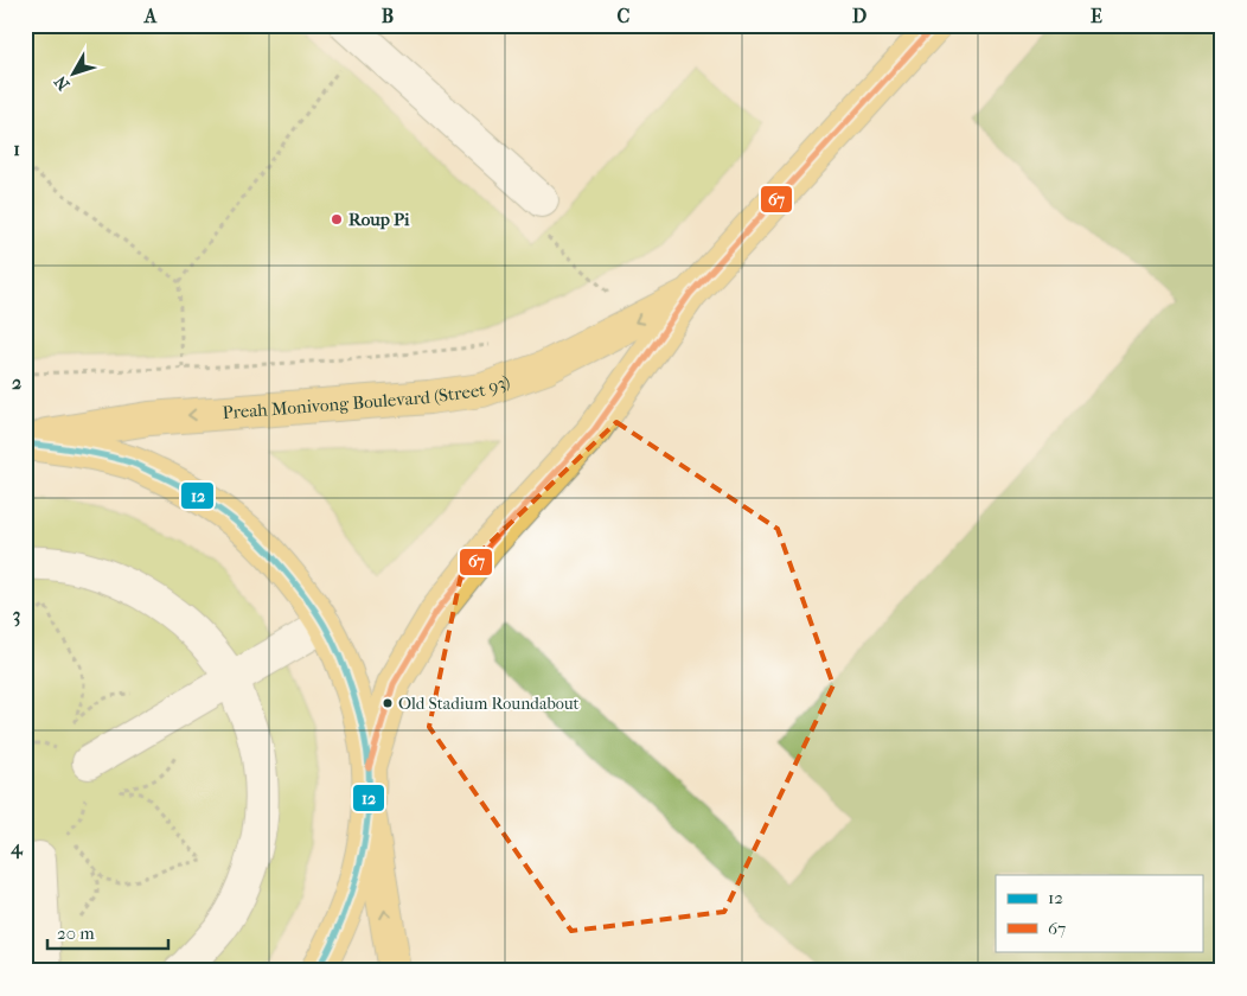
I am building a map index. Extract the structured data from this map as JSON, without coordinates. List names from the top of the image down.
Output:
{
  "streets": {
    "main road": ["Preah Monivong Boulevard (Street 93)"]
  },
  "one_way": ["Preah Monivong Boulevard (Street 93)"],
  "places": ["Roup Pi", "Old Stadium Roundabout"],
  "lines": ["transit line 67", "transit line 12"],
  "legend": ["12", "67"],
  "scale_bar": "20 m",
  "north": "bottom left",
  "grid": {
    "columns": [
      "A",
      "B",
      "C",
      "D",
      "E"
    ],
    "rows": [
      "1",
      "2",
      "3",
      "4"
    ]
  }
}
